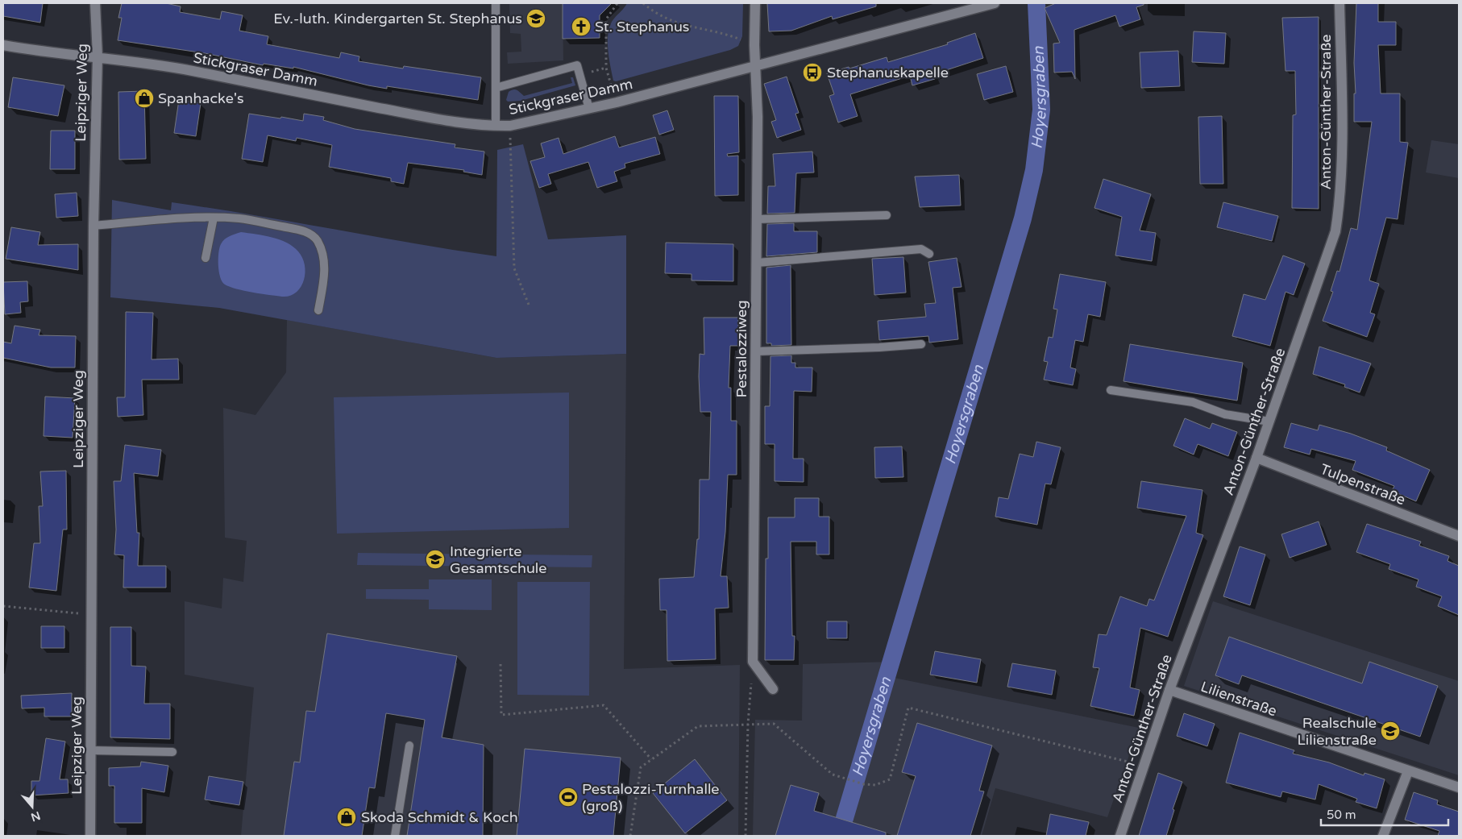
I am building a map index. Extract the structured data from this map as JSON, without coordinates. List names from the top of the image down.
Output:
{
  "streets": {
    "street": [
      "Stickgraser Damm",
      "Leipziger Weg",
      "Anton-Günther-Straße",
      "Pestalozziweg",
      "Tulpenstraße",
      "Lilienstraße"
    ]
  },
  "crossings": [
    ["Stickgraser Damm", "Leipziger Weg"],
    ["Stickgraser Damm", "Pestalozziweg"],
    ["Anton-Günther-Straße", "Tulpenstraße"],
    ["Anton-Günther-Straße", "Lilienstraße"]
  ],
  "water": ["Hoyersgraben"],
  "places": {
    "school or university": ["Ev.-luth. Kindergarten St. Stephanus", "Integrierte Gesamtschule", "Realschule Lilienstraße"],
    "church": ["St. Stephanus"],
    "bus stop": ["Stephanuskapelle"],
    "shop": ["Spanhacke's", "Skoda Schmidt & Koch"],
    "sports": ["Pestalozzi-Turnhalle (groß)"]
  },
  "scale_bar": "50 m",
  "north": "bottom"
}
